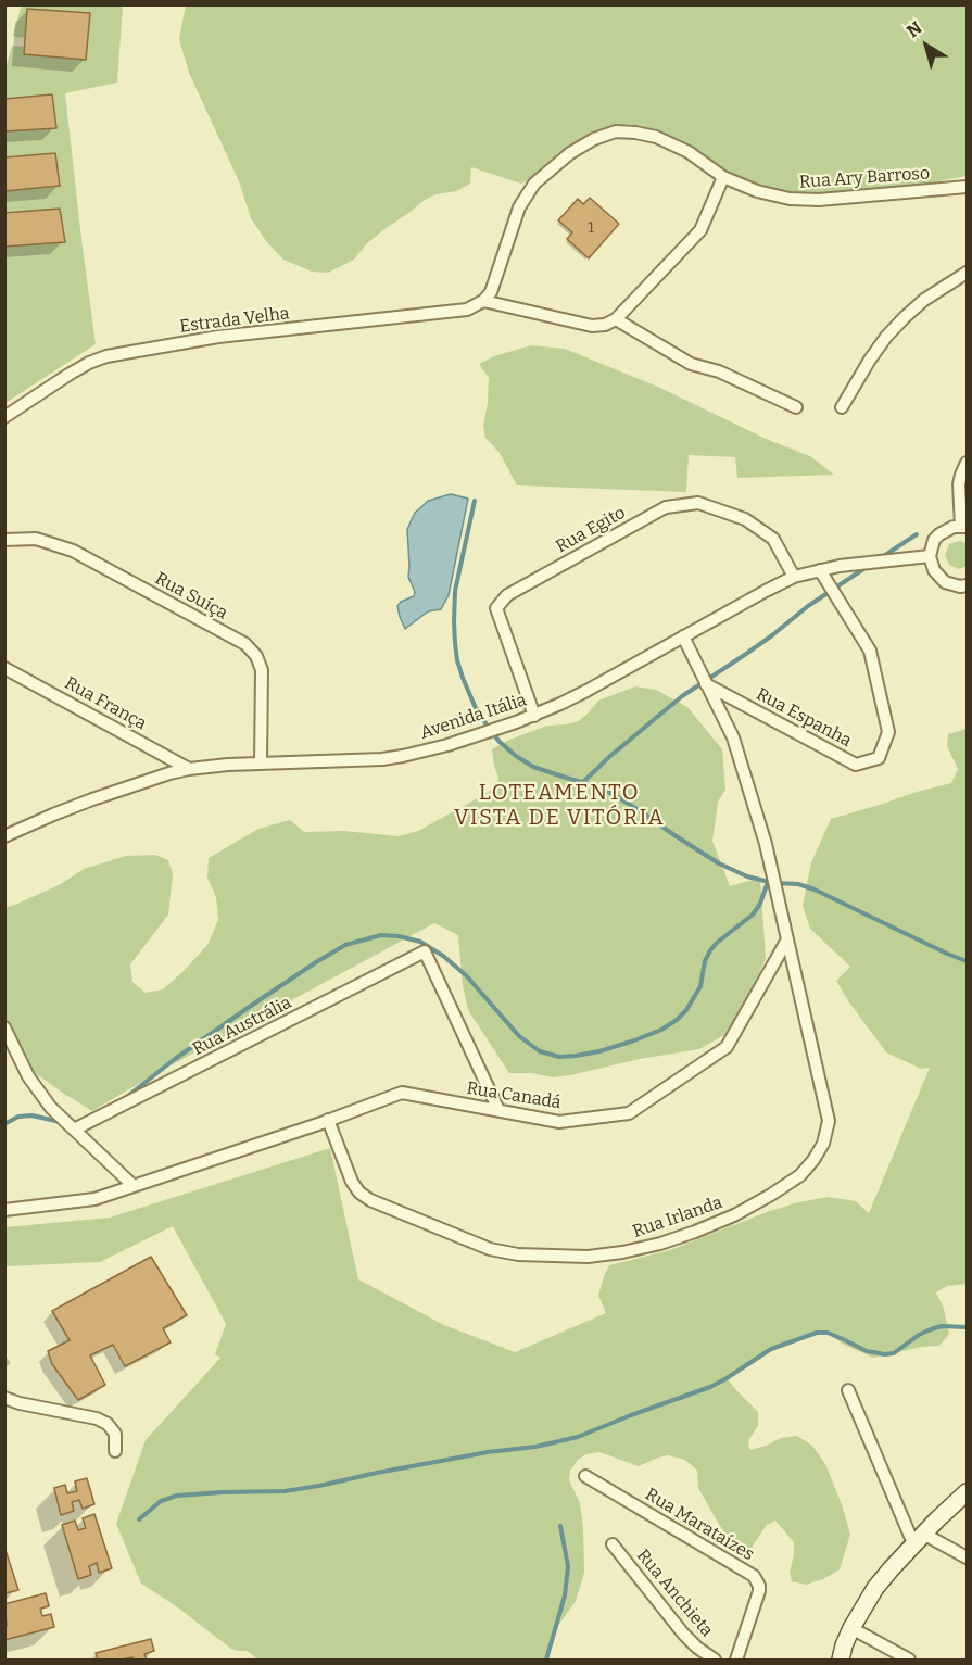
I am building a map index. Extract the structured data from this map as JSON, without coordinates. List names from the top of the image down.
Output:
{
  "streets": {
    "street": [
      "Rua Ary Barroso",
      "Estrada Velha",
      "Rua Egito",
      "Rua Suíça",
      "Rua França",
      "Avenida Itália",
      "Rua Espanha",
      "Rua Austrália",
      "Rua Canadá",
      "Rua Irlanda",
      "Rua Marataízes",
      "Rua Anchieta"
    ]
  },
  "crossings": [
    ["Rua Ary Barroso", "Estrada Velha"],
    ["Rua Egito", "Avenida Itália"],
    ["Rua Suíça", "Avenida Itália"],
    ["Rua França", "Avenida Itália"],
    ["Avenida Itália", "Rua Espanha"],
    ["Rua Austrália", "Rua Canadá"],
    ["Rua Canadá", "Rua Irlanda"]
  ],
  "districts": ["LOTEAMENTO VISTA DE VITÓRIA"],
  "house_numbers": ["1"],
  "north": "top left"
}
